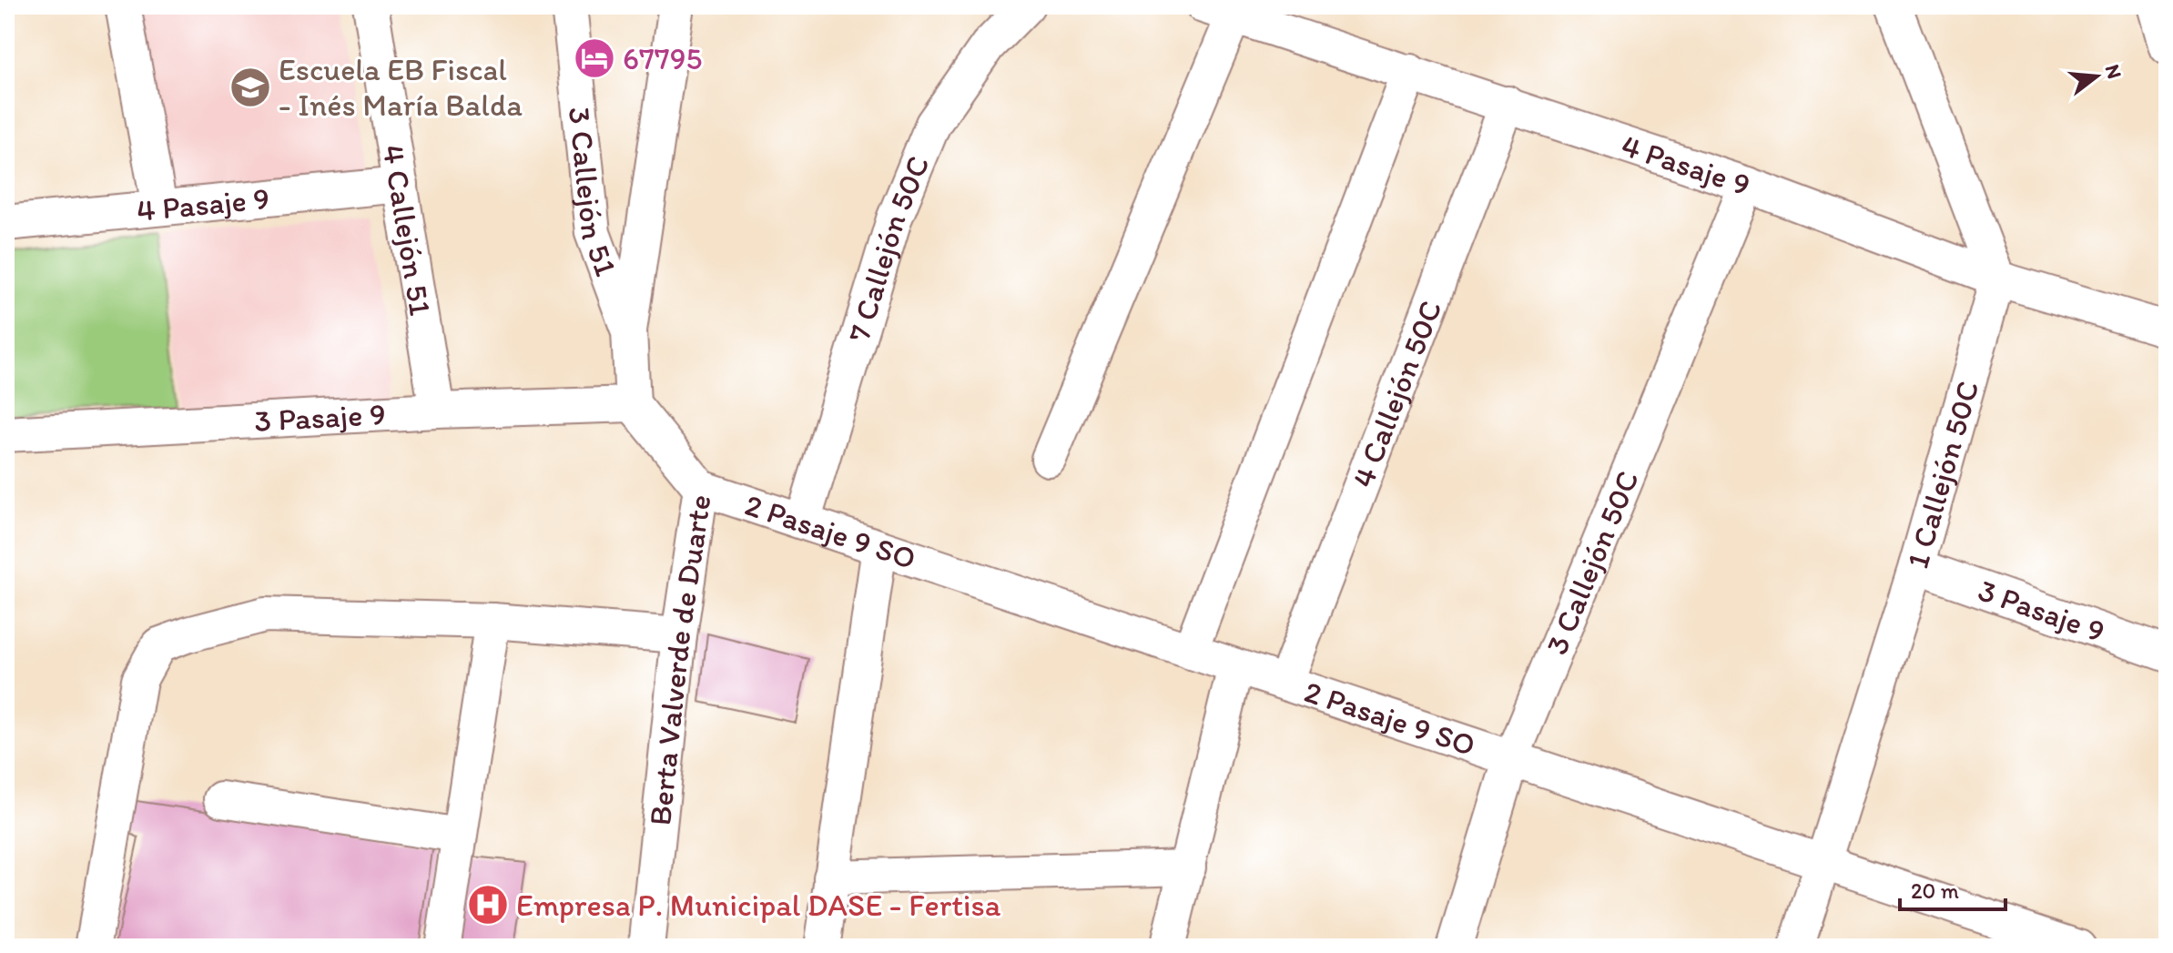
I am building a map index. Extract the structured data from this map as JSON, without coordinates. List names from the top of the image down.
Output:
{
  "streets": {
    "street": [
      "4 Pasaje 9",
      "3 Callejón 51",
      "4 Callejón 51",
      "7 Callejón 50C",
      "4 Callejón 50C",
      "3 Pasaje 9",
      "1 Callejón 50C",
      "2 Pasaje 9 SO",
      "3 Callejón 50C",
      "Berta Valverde de Duarte"
    ]
  },
  "crossings": [
    ["4 Pasaje 9", "4 Callejón 51"],
    ["4 Pasaje 9", "4 Callejón 50C"],
    ["4 Pasaje 9", "1 Callejón 50C"],
    ["4 Pasaje 9", "3 Callejón 50C"],
    ["4 Callejón 51", "3 Pasaje 9"],
    ["7 Callejón 50C", "2 Pasaje 9 SO"],
    ["4 Callejón 50C", "2 Pasaje 9 SO"],
    ["3 Pasaje 9", "1 Callejón 50C"],
    ["3 Pasaje 9", "Berta Valverde de Duarte"],
    ["1 Callejón 50C", "2 Pasaje 9 SO"],
    ["2 Pasaje 9 SO", "3 Callejón 50C"],
    ["2 Pasaje 9 SO", "Berta Valverde de Duarte"]
  ],
  "places": {
    "hotel": ["67795"],
    "school or university": ["Escuela EB Fiscal - Inés María Balda"],
    "hospital": ["Empresa P. Municipal DASE - Fertisa"]
  },
  "scale_bar": "20 m",
  "north": "right"
}
